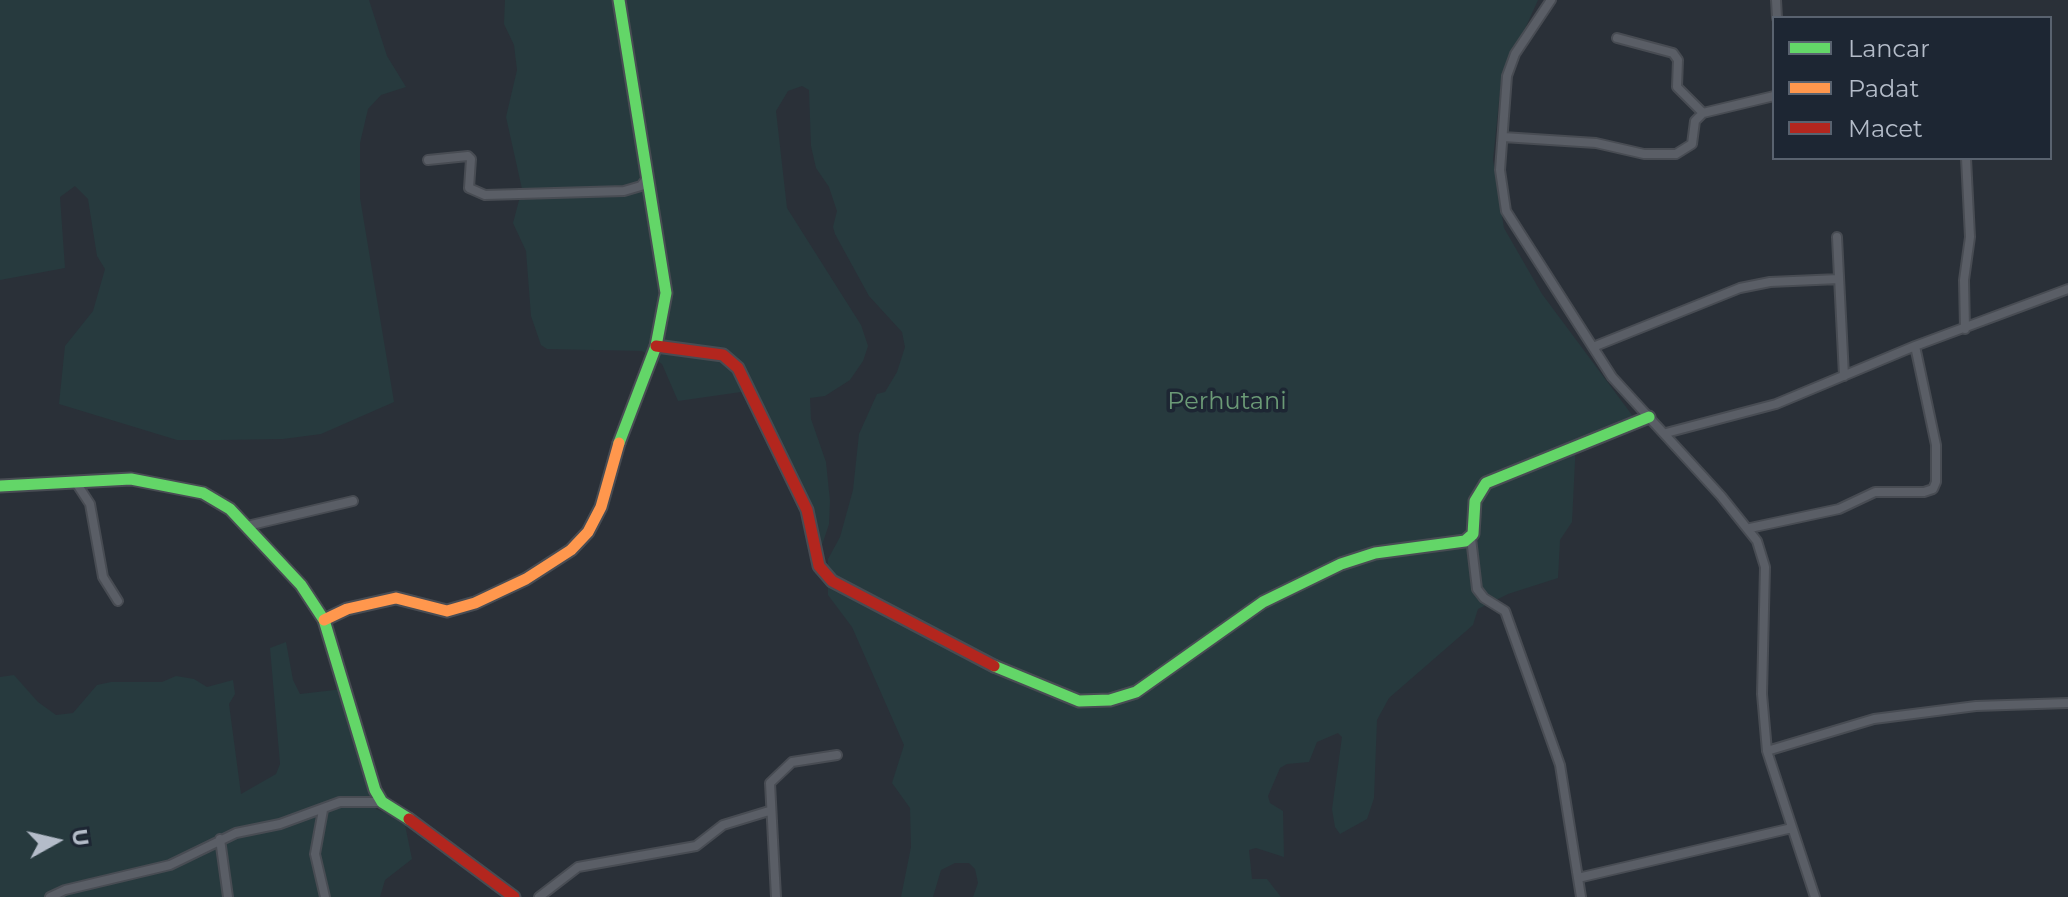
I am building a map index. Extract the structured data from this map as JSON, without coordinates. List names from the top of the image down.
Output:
{
  "parks": ["Perhutani"],
  "legend": ["Lancar", "Padat", "Macet"],
  "north": "right"
}
